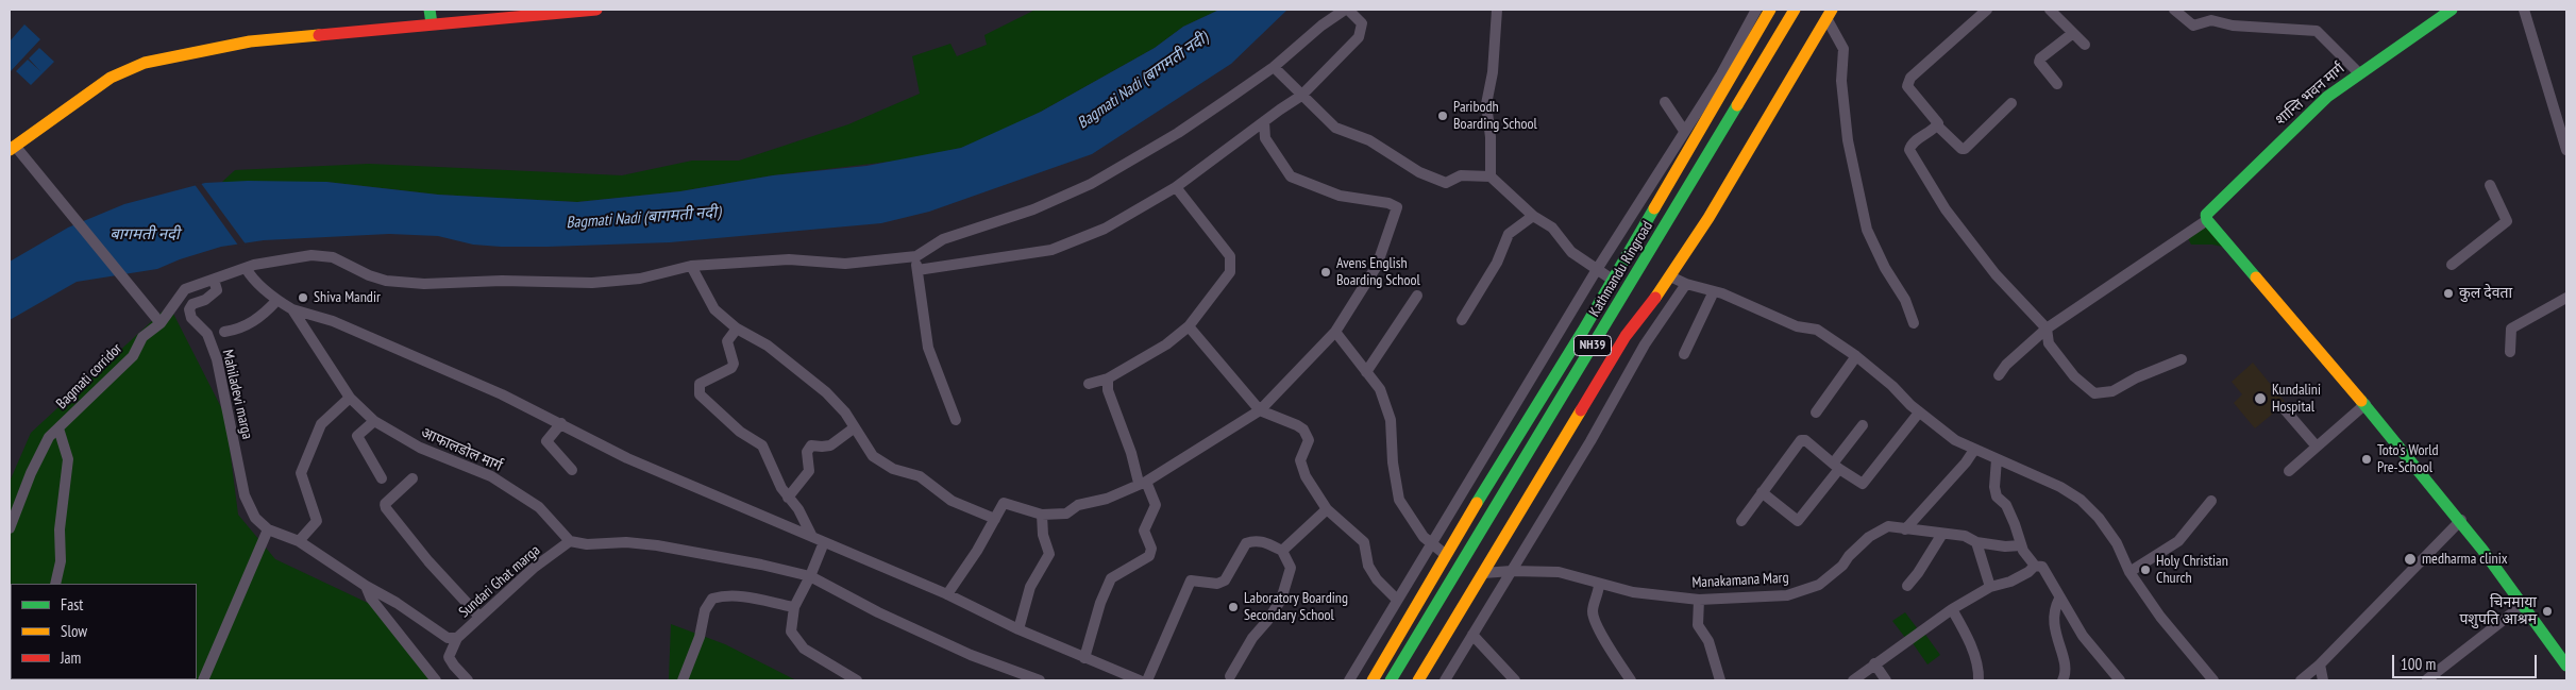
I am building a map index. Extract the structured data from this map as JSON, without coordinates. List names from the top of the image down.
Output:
{
  "streets": {
    "main road": ["शान्ति भवन मार्ग", "Kathmandu Ringroad", "NH39"],
    "street": [
      "Bagmati corridor",
      "Mahiladevi marga",
      "आफालडोल मार्ग",
      "Manakamana Marg",
      "Sundari Ghat marga"
    ]
  },
  "crossings": [
    ["Bagmati corridor", "Mahiladevi marga"],
    ["Bagmati corridor", "आफालडोल मार्ग"],
    ["Mahiladevi marga", "Sundari Ghat marga"],
    ["आफालडोल मार्ग", "Sundari Ghat marga"]
  ],
  "water": ["Bagmati Nadi (बागमती नदी)", "बागमती नदी"],
  "places": [
    "Paribodh Boarding School",
    "Avens English Boarding School",
    "कुल देवता",
    "Shiva Mandir",
    "Kundalini Hospital",
    "Toto's World Pre-School",
    "medharma clinix",
    "Holy Christian Church",
    "Laboratory Boarding Secondary School",
    "चिनमाया पशुपति आश्रम"
  ],
  "legend": ["Fast", "Slow", "Jam"],
  "scale_bar": "100 m"
}
